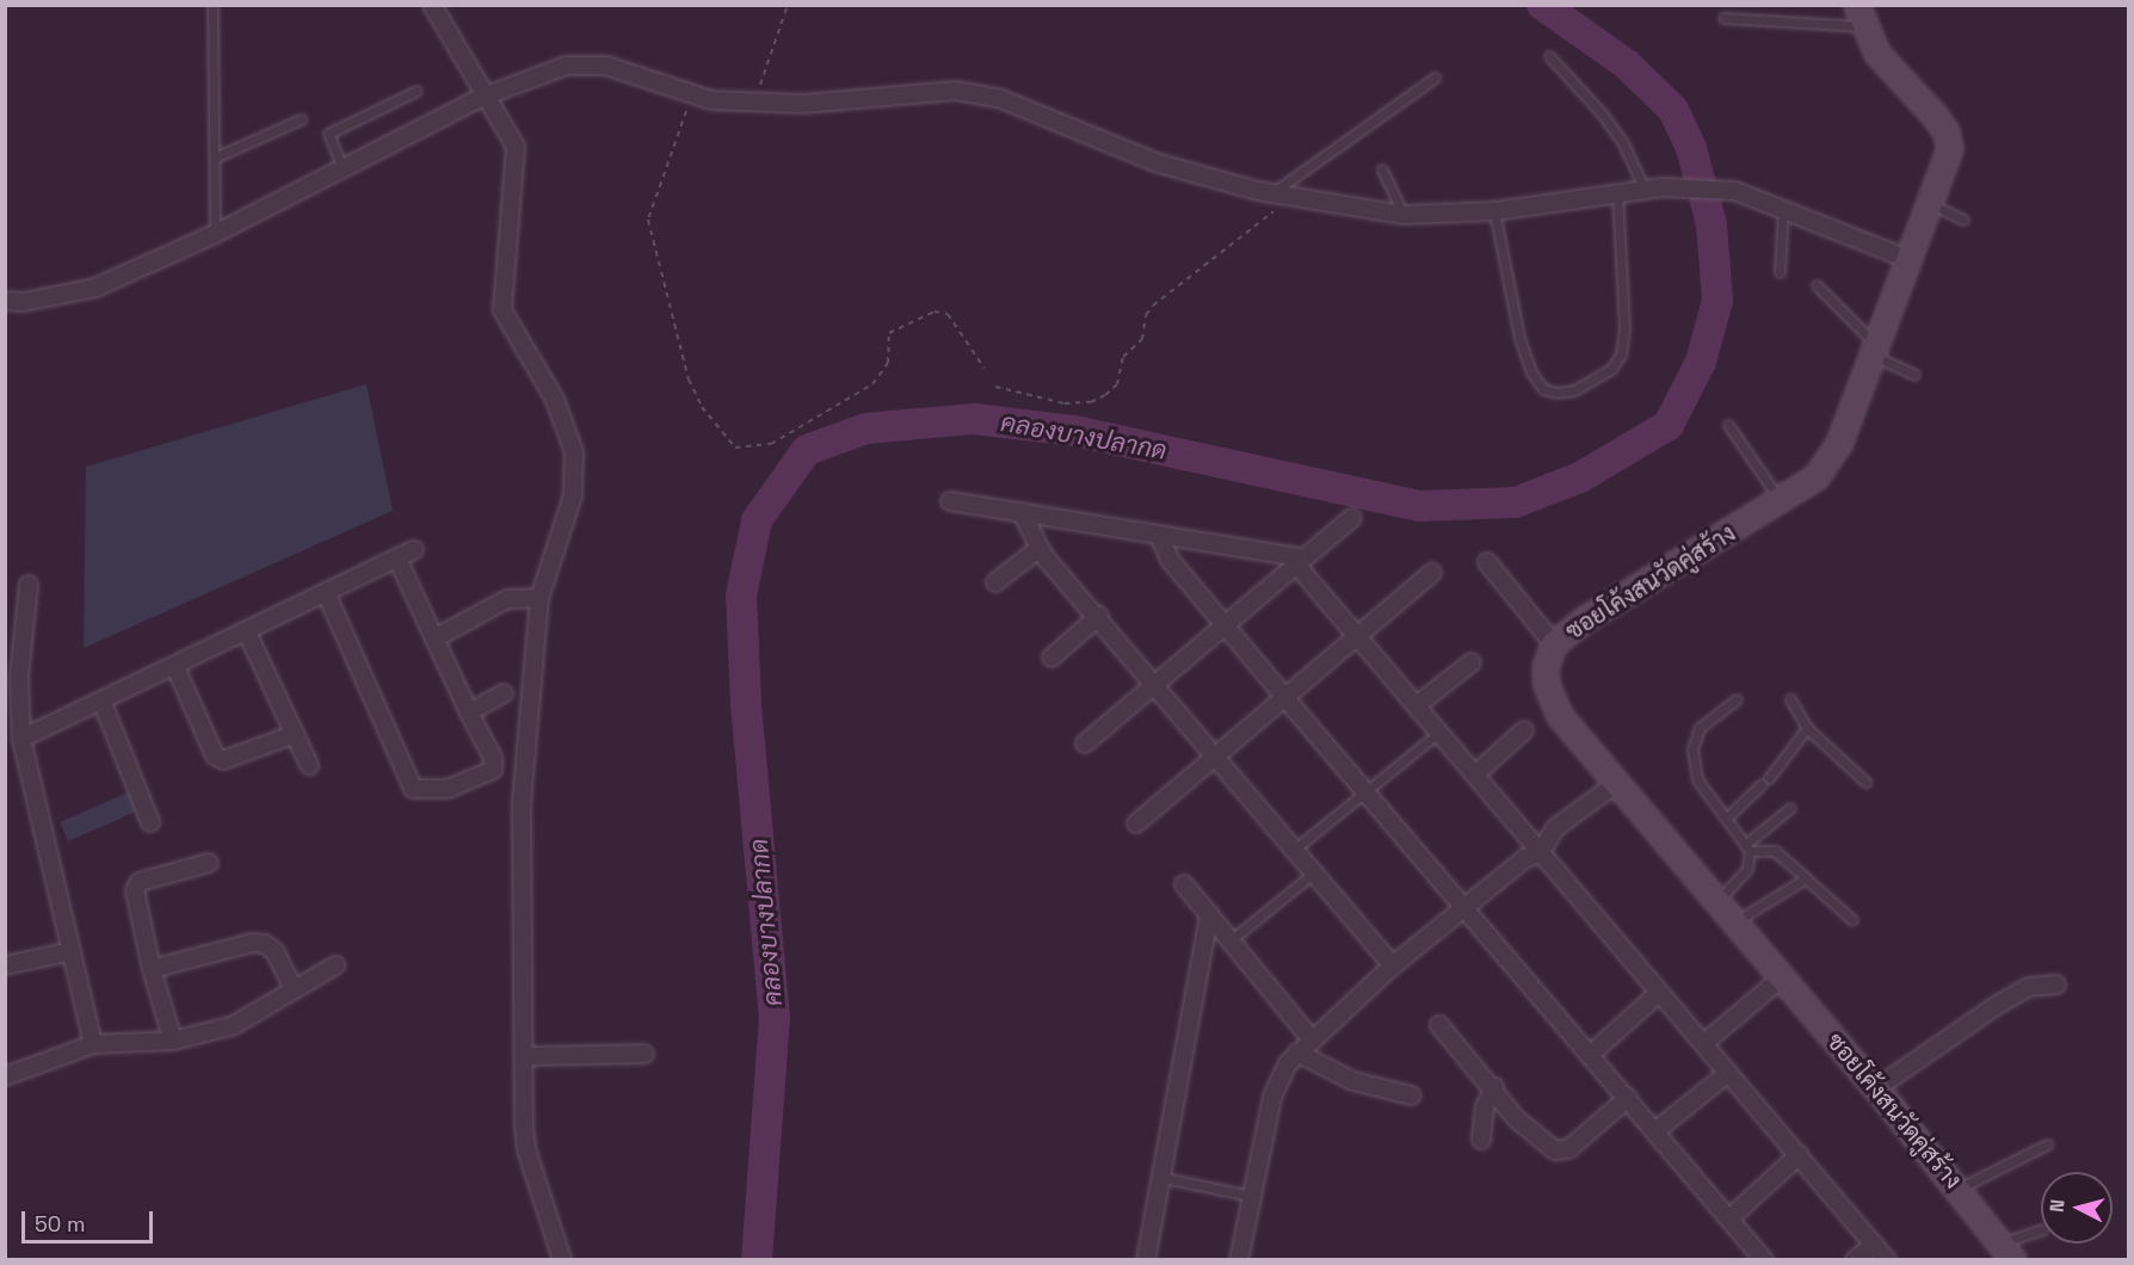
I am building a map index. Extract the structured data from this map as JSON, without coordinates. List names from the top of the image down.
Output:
{
  "streets": {
    "street": ["ซอยโค้งสนวัดคู่สร้าง"]
  },
  "water": ["คลองบางปลากด"],
  "scale_bar": "50 m",
  "north": "left"
}
